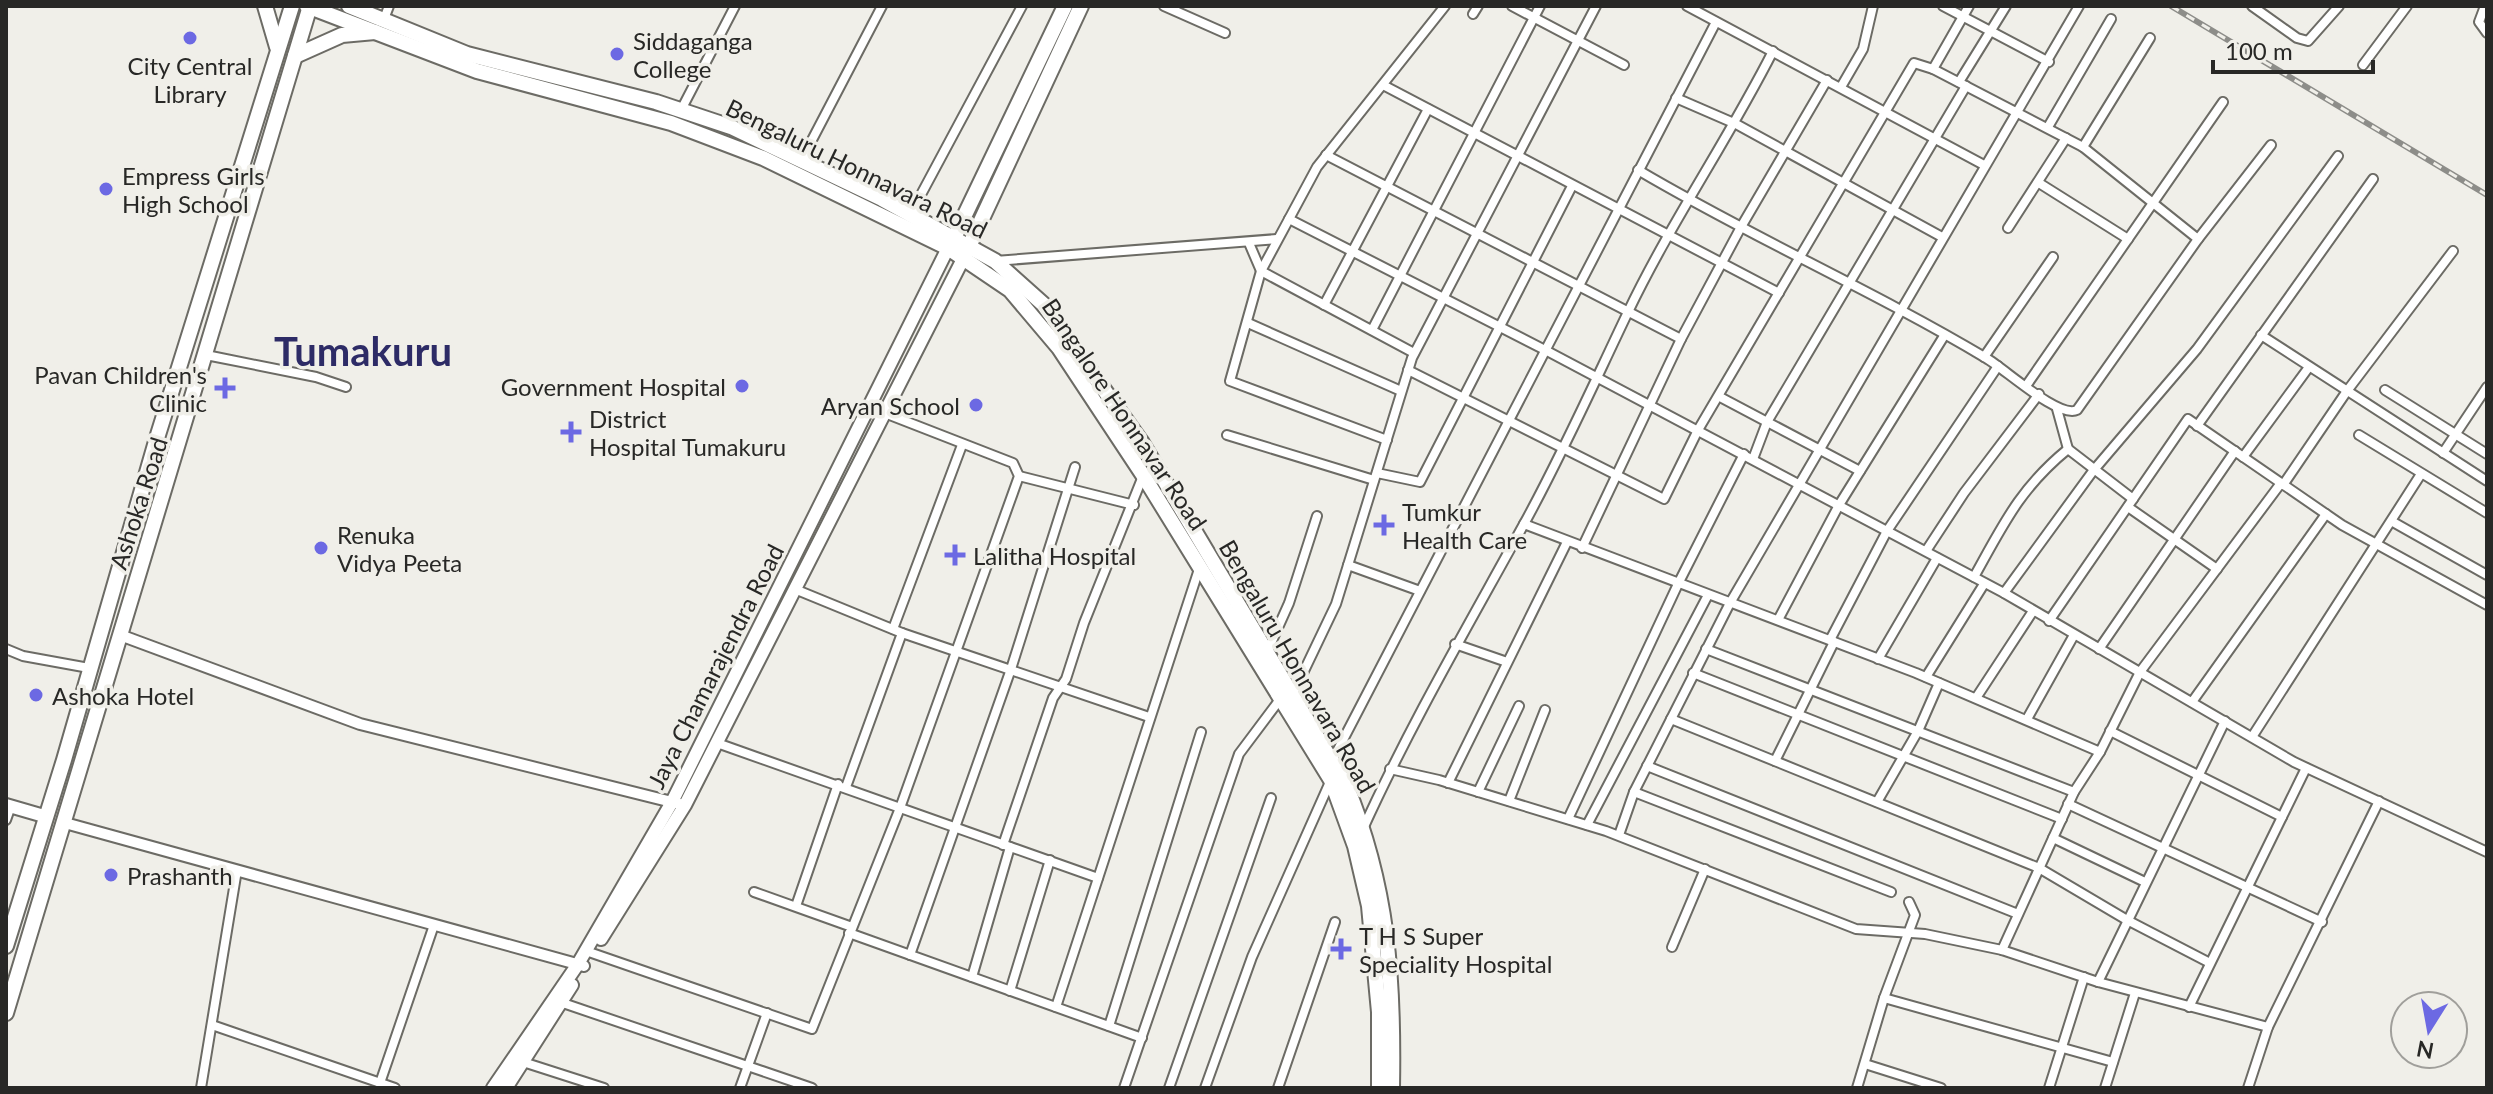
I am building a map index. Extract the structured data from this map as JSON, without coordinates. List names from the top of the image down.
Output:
{
  "streets": {
    "main road": [
      "Bengaluru Honnavara Road",
      "Bangalore Honnavar Road",
      "Ashoka Road",
      "Jaya Chamarajendra Road"
    ]
  },
  "crossings": [
    ["Bengaluru Honnavara Road", "Bangalore Honnavar Road"],
    ["Bengaluru Honnavara Road", "Jaya Chamarajendra Road"],
    ["Bangalore Honnavar Road", "Ashoka Road"],
    ["Bangalore Honnavar Road", "Jaya Chamarajendra Road"]
  ],
  "districts": ["Tumakuru"],
  "places": {
    "other": [
      "City Central Library",
      "Siddaganga College",
      "Empress Girls High School",
      "Government Hospital",
      "Aryan School",
      "Renuka Vidya Peeta",
      "Ashoka Hotel",
      "Prashanth"
    ],
    "health": [
      "Pavan Children's Clinic",
      "District Hospital Tumakuru",
      "Tumkur Health Care",
      "Lalitha Hospital",
      "T H S Super Speciality Hospital"
    ]
  },
  "scale_bar": "100 m",
  "north": "bottom"
}
